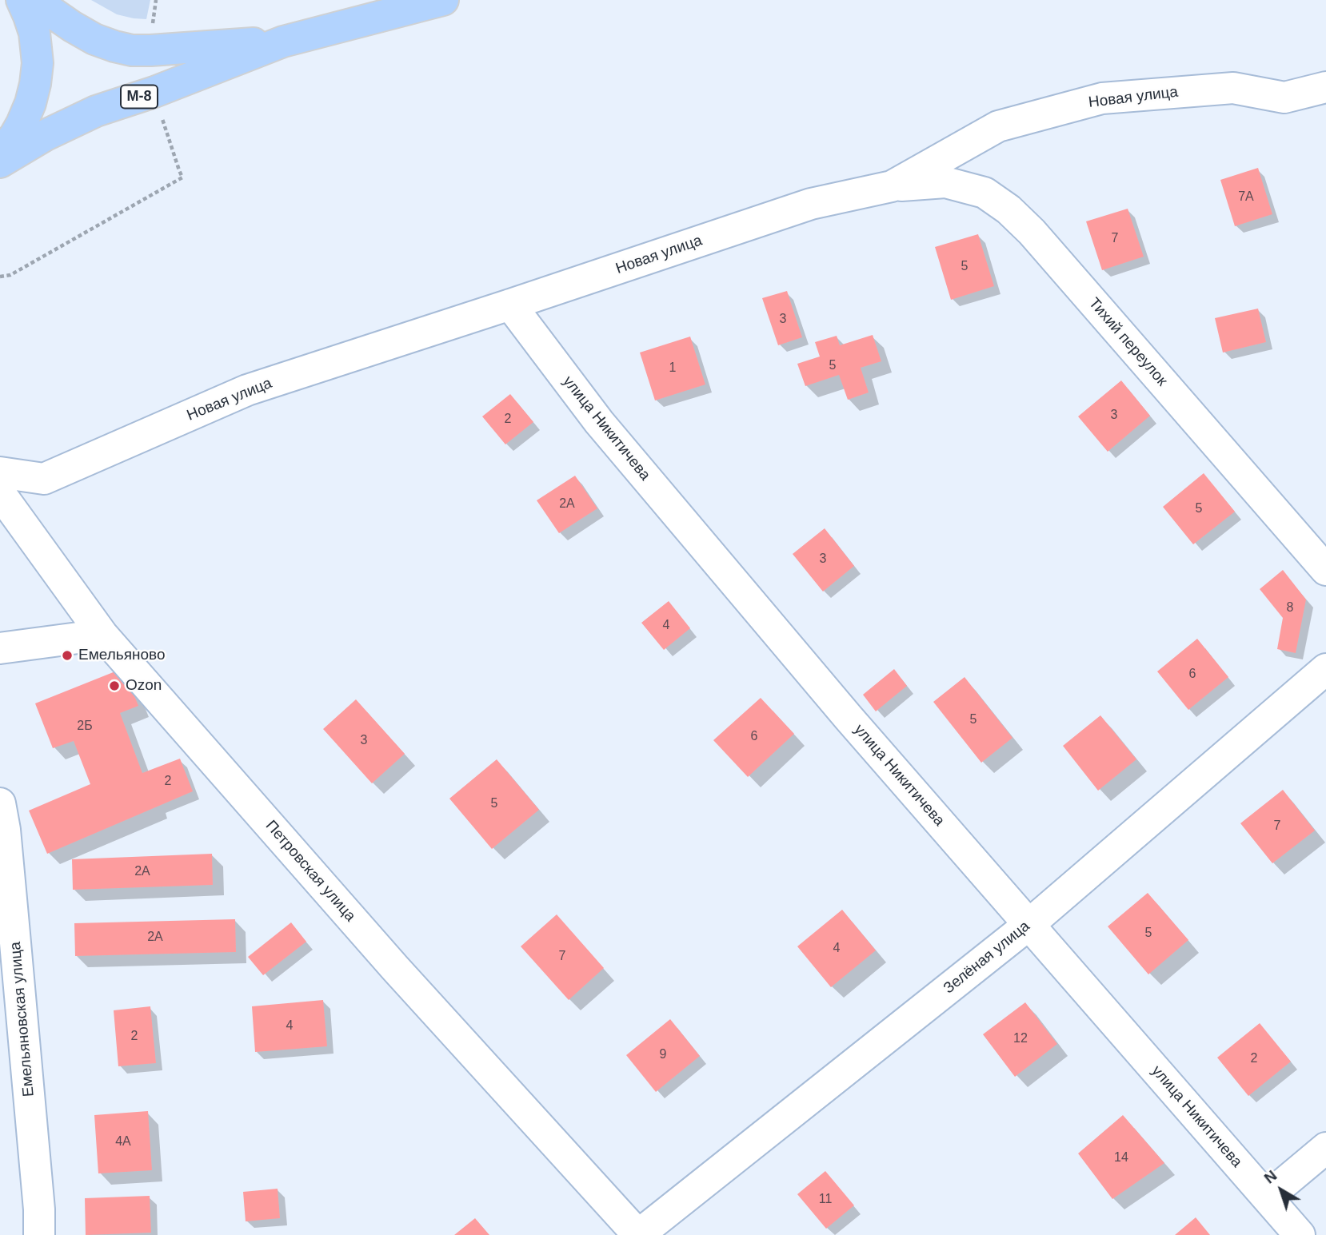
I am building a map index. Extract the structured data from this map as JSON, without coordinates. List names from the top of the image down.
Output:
{
  "streets": {
    "main road": ["М-8"],
    "street": [
      "Новая улица",
      "Тихий переулок",
      "улица Никитичева",
      "Петровская улица",
      "Зелёная улица",
      "Емельяновская улица"
    ]
  },
  "crossings": [
    ["Новая улица", "Тихий переулок"],
    ["Новая улица", "улица Никитичева"],
    ["улица Никитичева", "Зелёная улица"],
    ["Петровская улица", "Зелёная улица"]
  ],
  "places": ["Емельяново", "Ozon"],
  "house_numbers": [
    "7А",
    "7",
    "5",
    "3",
    "5",
    "1",
    "3",
    "2",
    "2А",
    "5",
    "3",
    "8",
    "4",
    "6",
    "5",
    "2Б",
    "6",
    "3",
    "2",
    "5",
    "7",
    "2А",
    "5",
    "2А",
    "4",
    "7",
    "4",
    "2",
    "12",
    "9",
    "2",
    "4А",
    "14",
    "11"
  ],
  "north": "top left"
}
